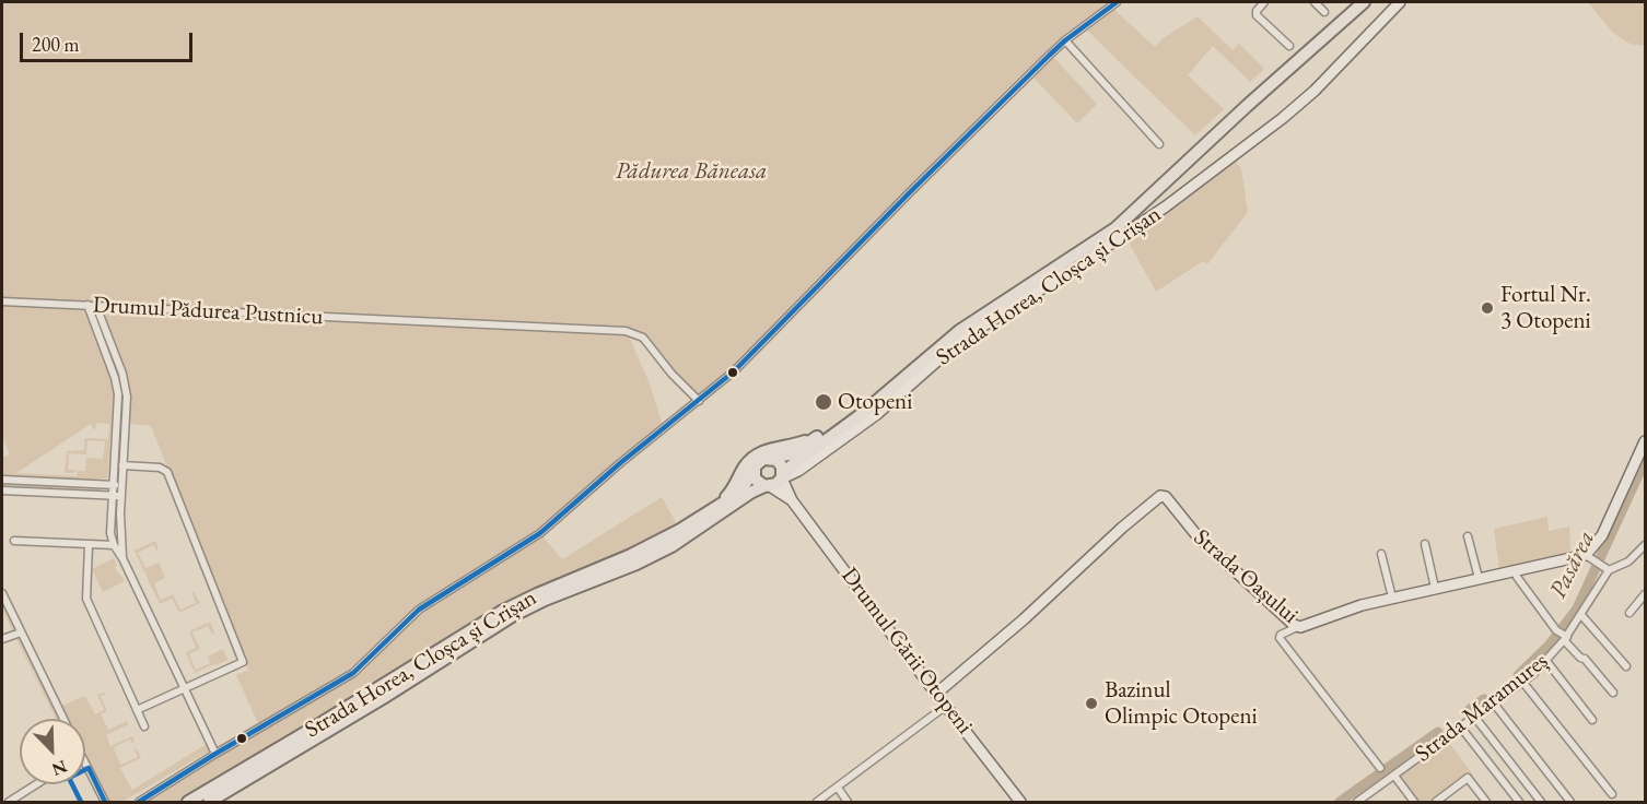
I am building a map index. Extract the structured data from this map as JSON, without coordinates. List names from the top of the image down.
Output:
{
  "streets": {
    "main road": ["Strada Horea, Cloșca și Crișan"],
    "street": [
      "Drumul Pădurea Pustnicu",
      "Strada Oașului",
      "Drumul Gării Otopeni",
      "Strada Maramureș"
    ]
  },
  "crossings": [
    ["Strada Horea, Cloșca și Crișan", "Drumul Gării Otopeni"],
    ["Strada Oașului", "Drumul Gării Otopeni"]
  ],
  "water": ["Pasărea"],
  "parks": ["Pădurea Băneasa"],
  "places": ["Fortul Nr. 3 Otopeni", "Otopeni", "Bazinul Olimpic Otopeni"],
  "scale_bar": "200 m",
  "north": "bottom right"
}
